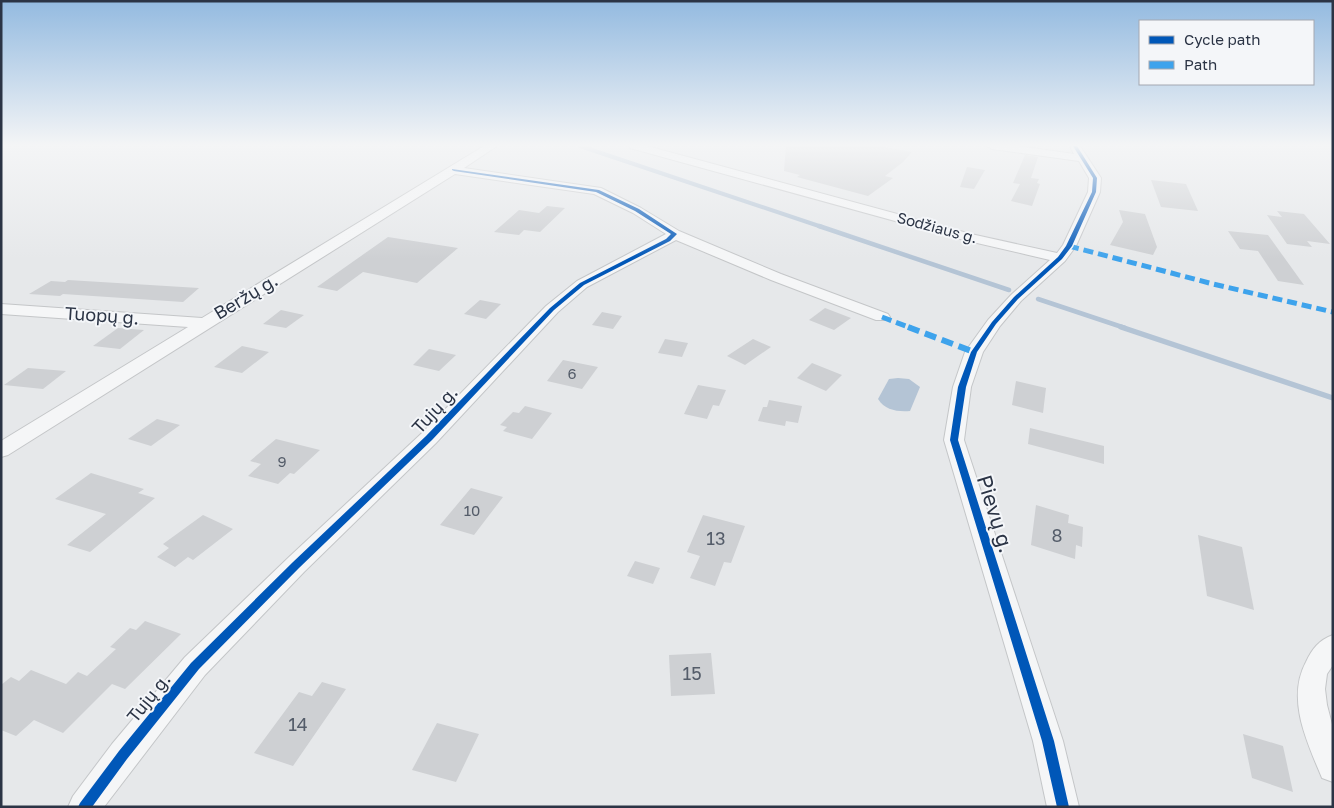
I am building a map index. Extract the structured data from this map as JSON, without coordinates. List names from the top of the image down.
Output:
{
  "streets": {
    "street": [
      "Sodžiaus g.",
      "Beržų g.",
      "Tuopų g.",
      "Tujų g.",
      "Pievų g."
    ]
  },
  "crossings": [
    ["Sodžiaus g.", "Pievų g."],
    ["Beržų g.", "Tuopų g."]
  ],
  "house_numbers": [
    "6",
    "9",
    "10",
    "8",
    "13",
    "15",
    "14"
  ],
  "legend": ["Cycle path", "Path"]
}
